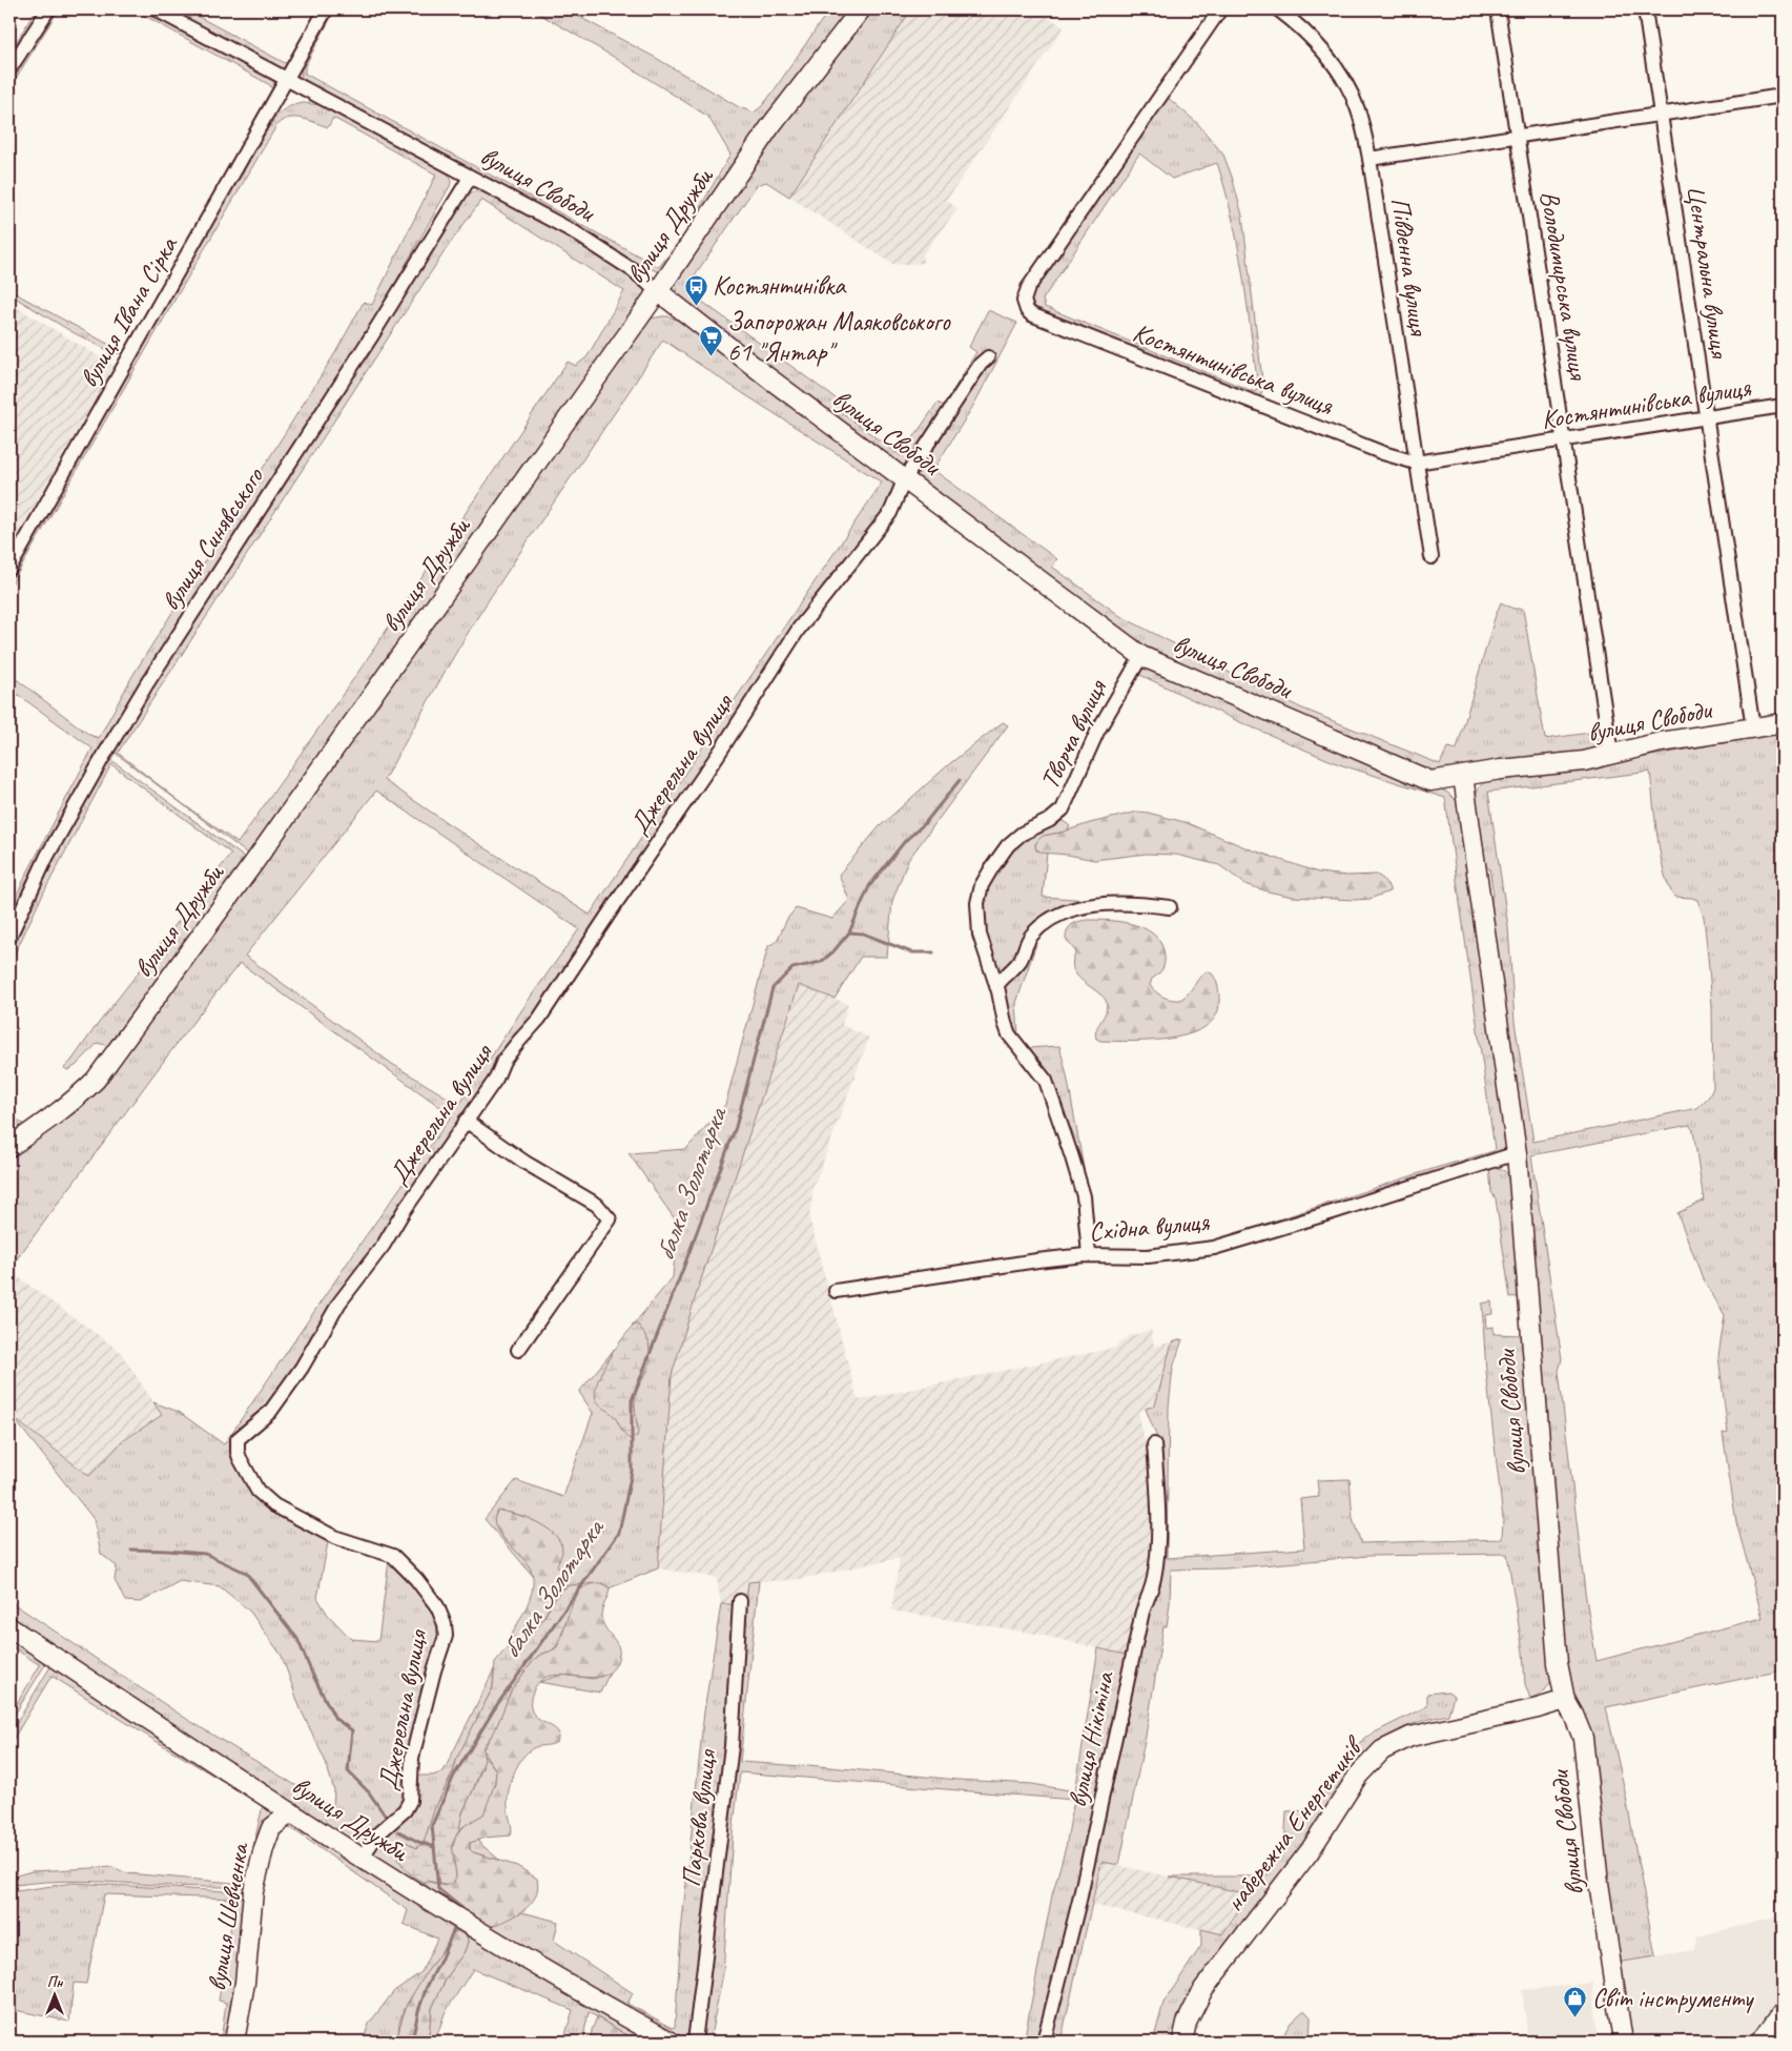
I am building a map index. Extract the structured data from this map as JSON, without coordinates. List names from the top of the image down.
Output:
{
  "streets": {
    "street": [
      "вулиця Свободи",
      "вулиця Дружби",
      "Південна вулиця",
      "Центральна вулиця",
      "Володимирська вулиця",
      "вулиця Івана Сірка",
      "Костянтинівська вулиця",
      "вулиця Синявського",
      "Творча вулиця",
      "Джерельна вулиця",
      "Східна вулиця",
      "вулиця Нікітіна",
      "Паркова вулиця",
      "набережна Енергетиків",
      "вулиця Шевченка"
    ]
  },
  "crossings": [
    ["вулиця Свободи", "вулиця Дружби"],
    ["вулиця Свободи", "Центральна вулиця"],
    ["вулиця Свободи", "Володимирська вулиця"],
    ["вулиця Свободи", "вулиця Івана Сірка"],
    ["вулиця Свободи", "вулиця Синявського"],
    ["вулиця Свободи", "Творча вулиця"],
    ["вулиця Свободи", "Джерельна вулиця"],
    ["вулиця Свободи", "Східна вулиця"],
    ["вулиця Свободи", "набережна Енергетиків"],
    ["вулиця Дружби", "Джерельна вулиця"],
    ["вулиця Дружби", "вулиця Шевченка"],
    ["Південна вулиця", "Костянтинівська вулиця"],
    ["Центральна вулиця", "Костянтинівська вулиця"],
    ["Володимирська вулиця", "Костянтинівська вулиця"],
    ["Творча вулиця", "Східна вулиця"]
  ],
  "water": ["балка Золотарка"],
  "places": {
    "bus stop": ["Костянтинівка"],
    "supermarket": ["Запорожан Маяковського 61 \"Янтар\""],
    "shop": ["Світ інструменту"]
  },
  "north": "top"
}
